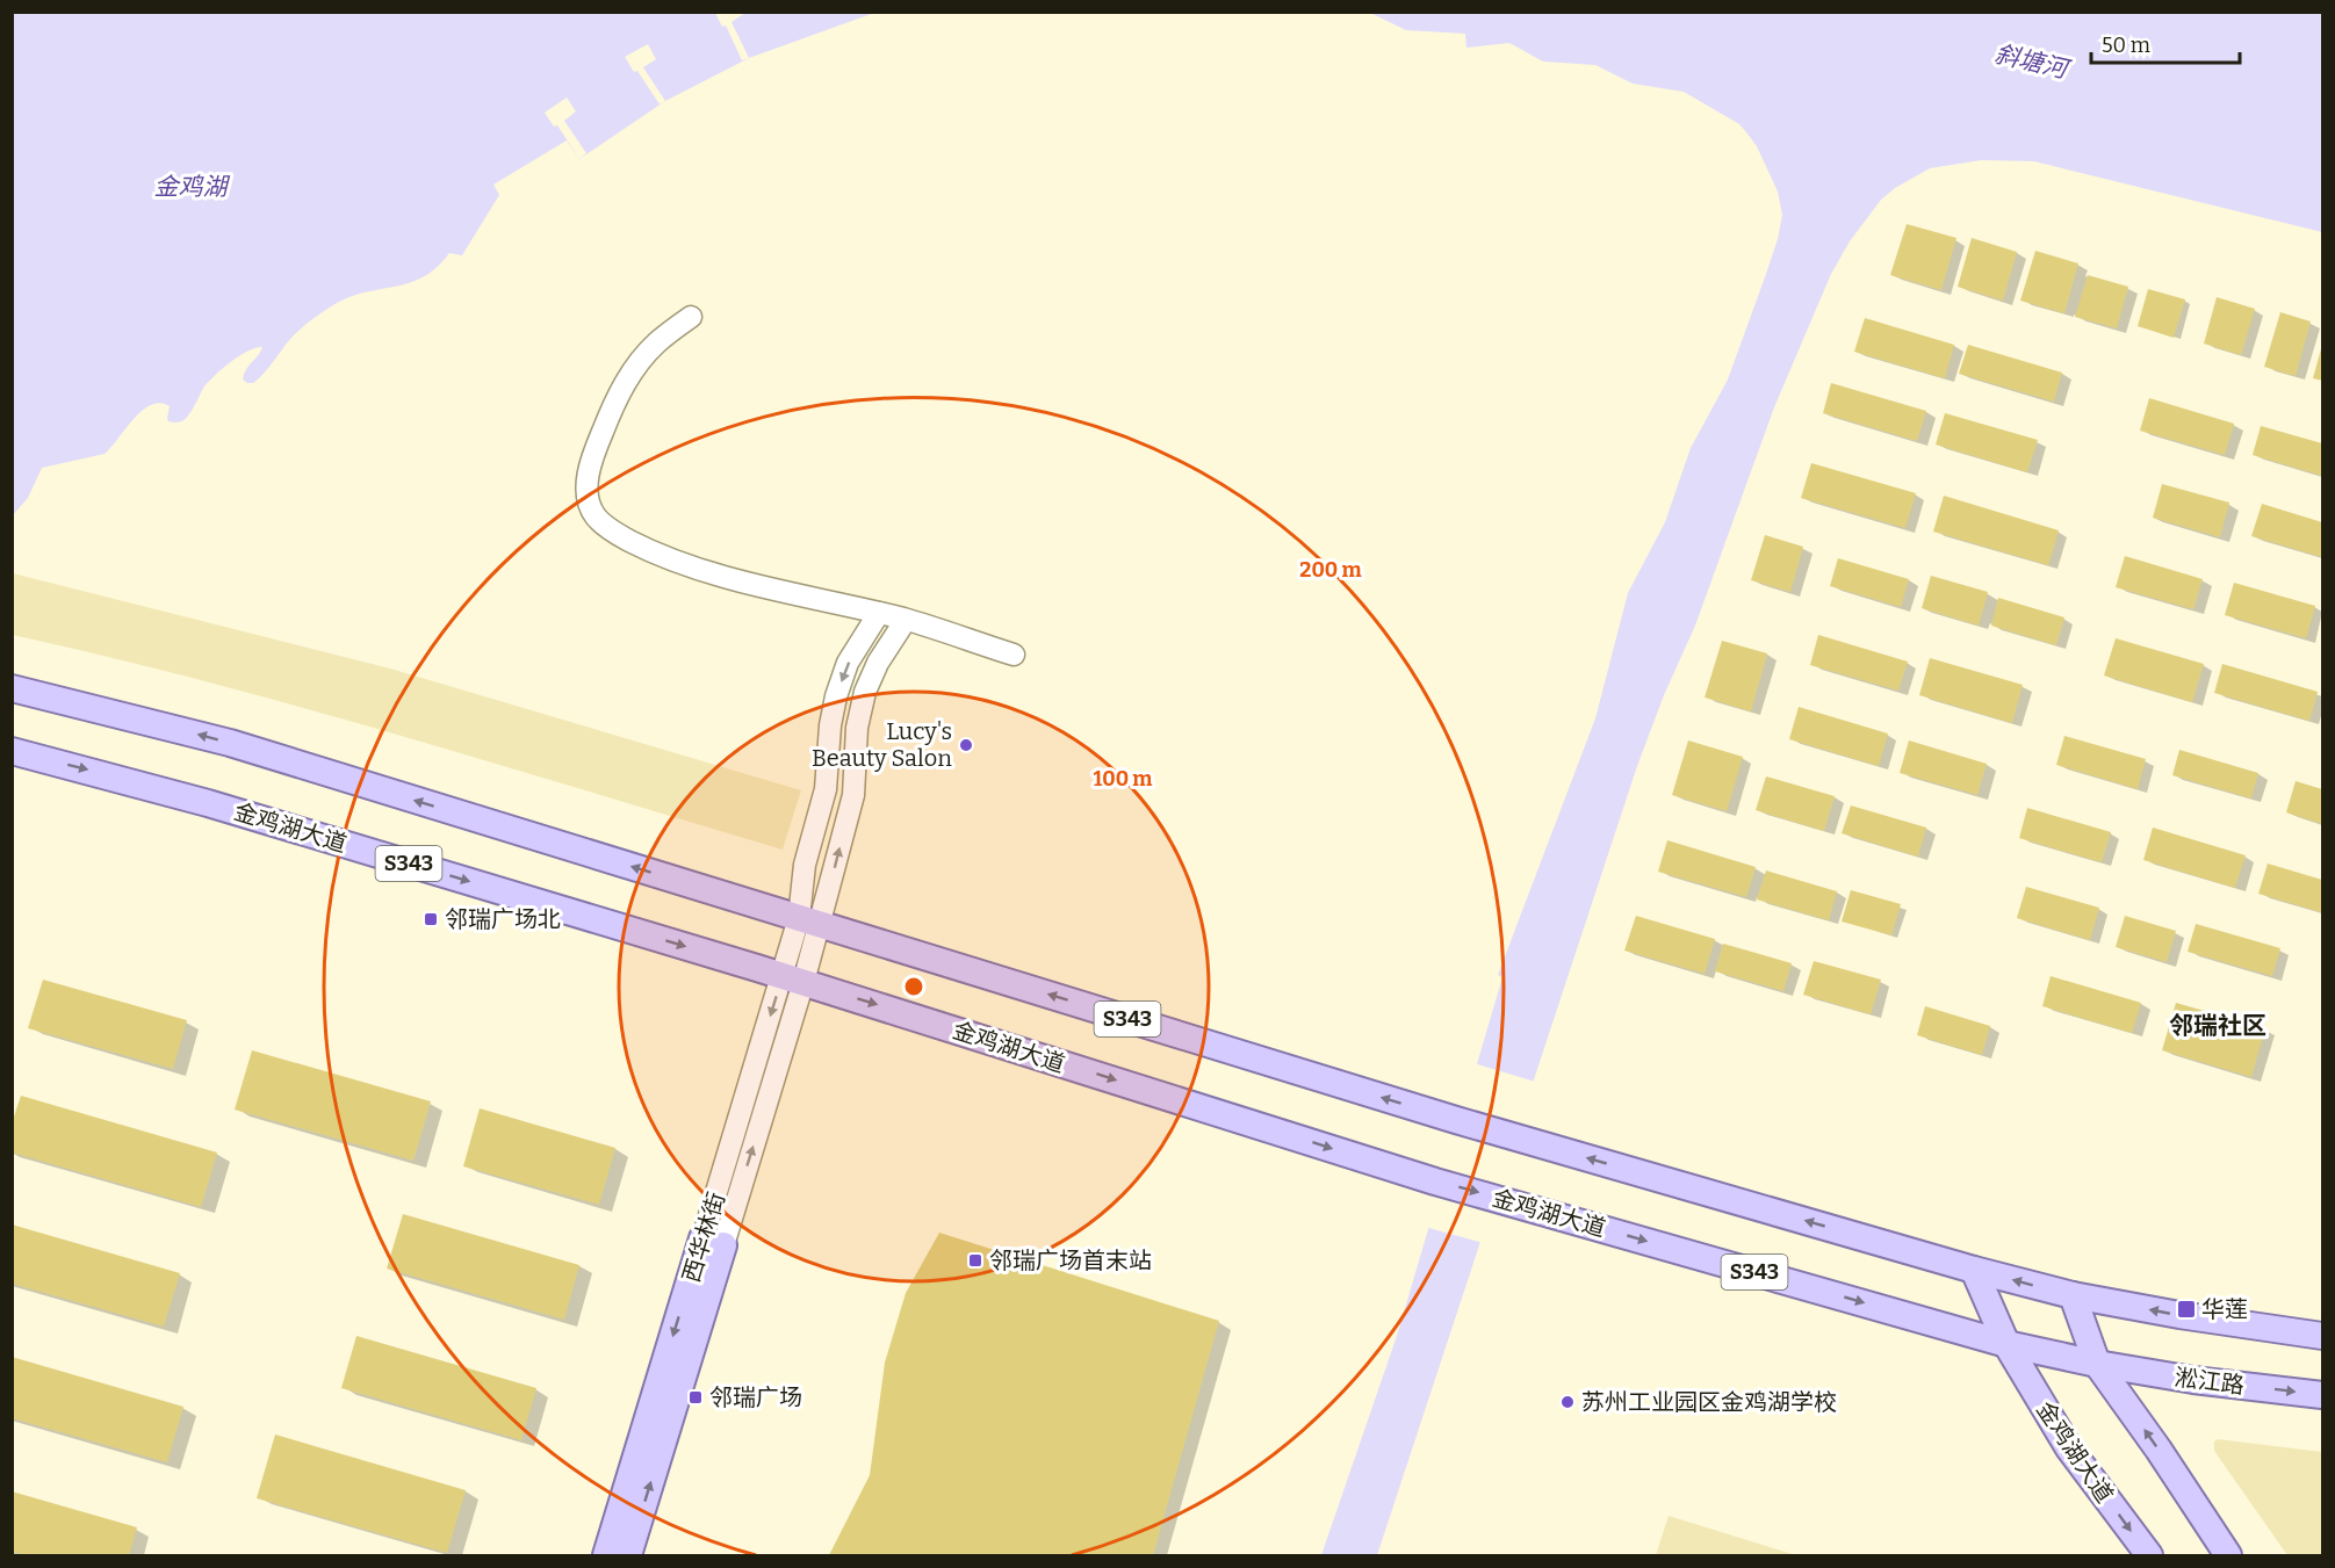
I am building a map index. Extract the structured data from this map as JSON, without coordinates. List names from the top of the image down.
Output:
{
  "streets": {
    "main road": [
      "金鸡湖大道",
      "S343",
      "西华林街",
      "淞江路"
    ]
  },
  "crossings": [
    ["金鸡湖大道", "S343"],
    ["金鸡湖大道", "西华林街"],
    ["金鸡湖大道", "淞江路"],
    ["S343", "西华林街"]
  ],
  "districts": ["邻瑞社区"],
  "water": ["斜塘河", "金鸡湖"],
  "places": {
    "other": ["Lucy's Beauty Salon", "苏州工业园区金鸡湖学校"],
    "transit": [
      "邻瑞广场北",
      "邻瑞广场首末站",
      "华莲",
      "邻瑞广场"
    ]
  },
  "scale_bar": "50 m",
  "rings": ["200 m", "100 m"]
}
